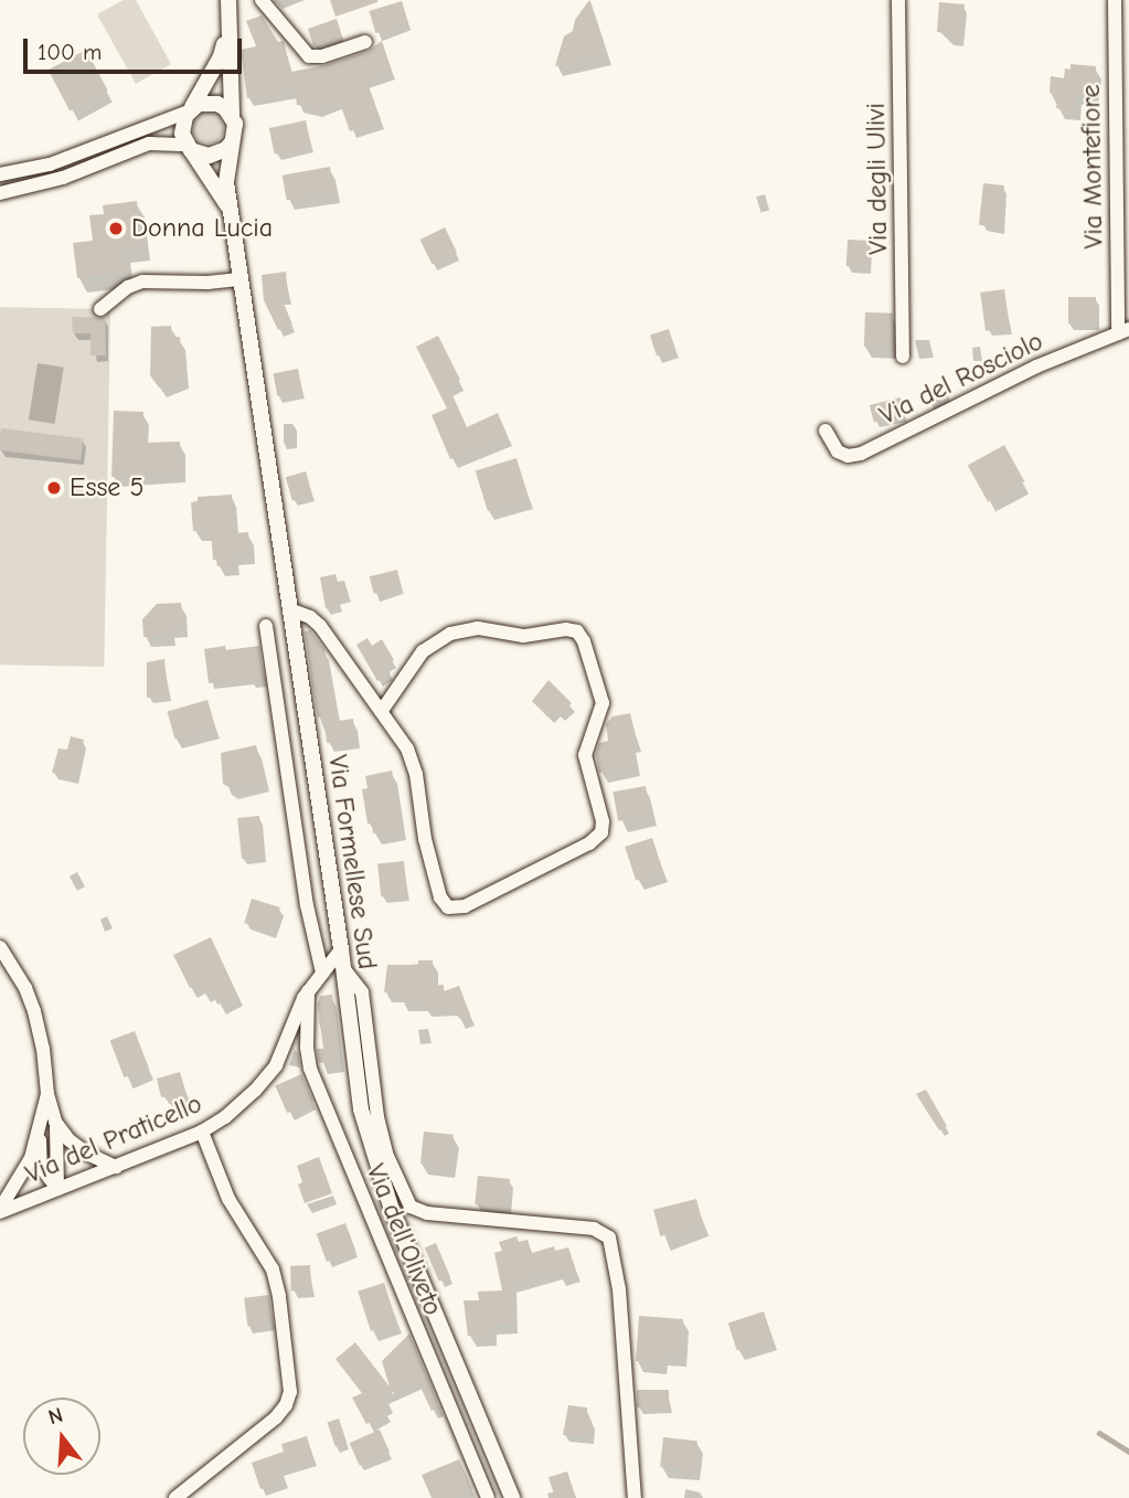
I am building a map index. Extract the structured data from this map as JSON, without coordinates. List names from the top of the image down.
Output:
{
  "streets": {
    "street": [
      "Via Montefiore",
      "Via degli Ulivi",
      "Via del Rosciolo",
      "Via Formellese Sud",
      "Via del Praticello",
      "Via dell'Oliveto"
    ]
  },
  "crossings": [
    ["Via Montefiore", "Via del Rosciolo"],
    ["Via Formellese Sud", "Via del Praticello"],
    ["Via del Praticello", "Via dell'Oliveto"]
  ],
  "places": ["Donna Lucia", "Esse 5"],
  "scale_bar": "100 m",
  "north": "top"
}
